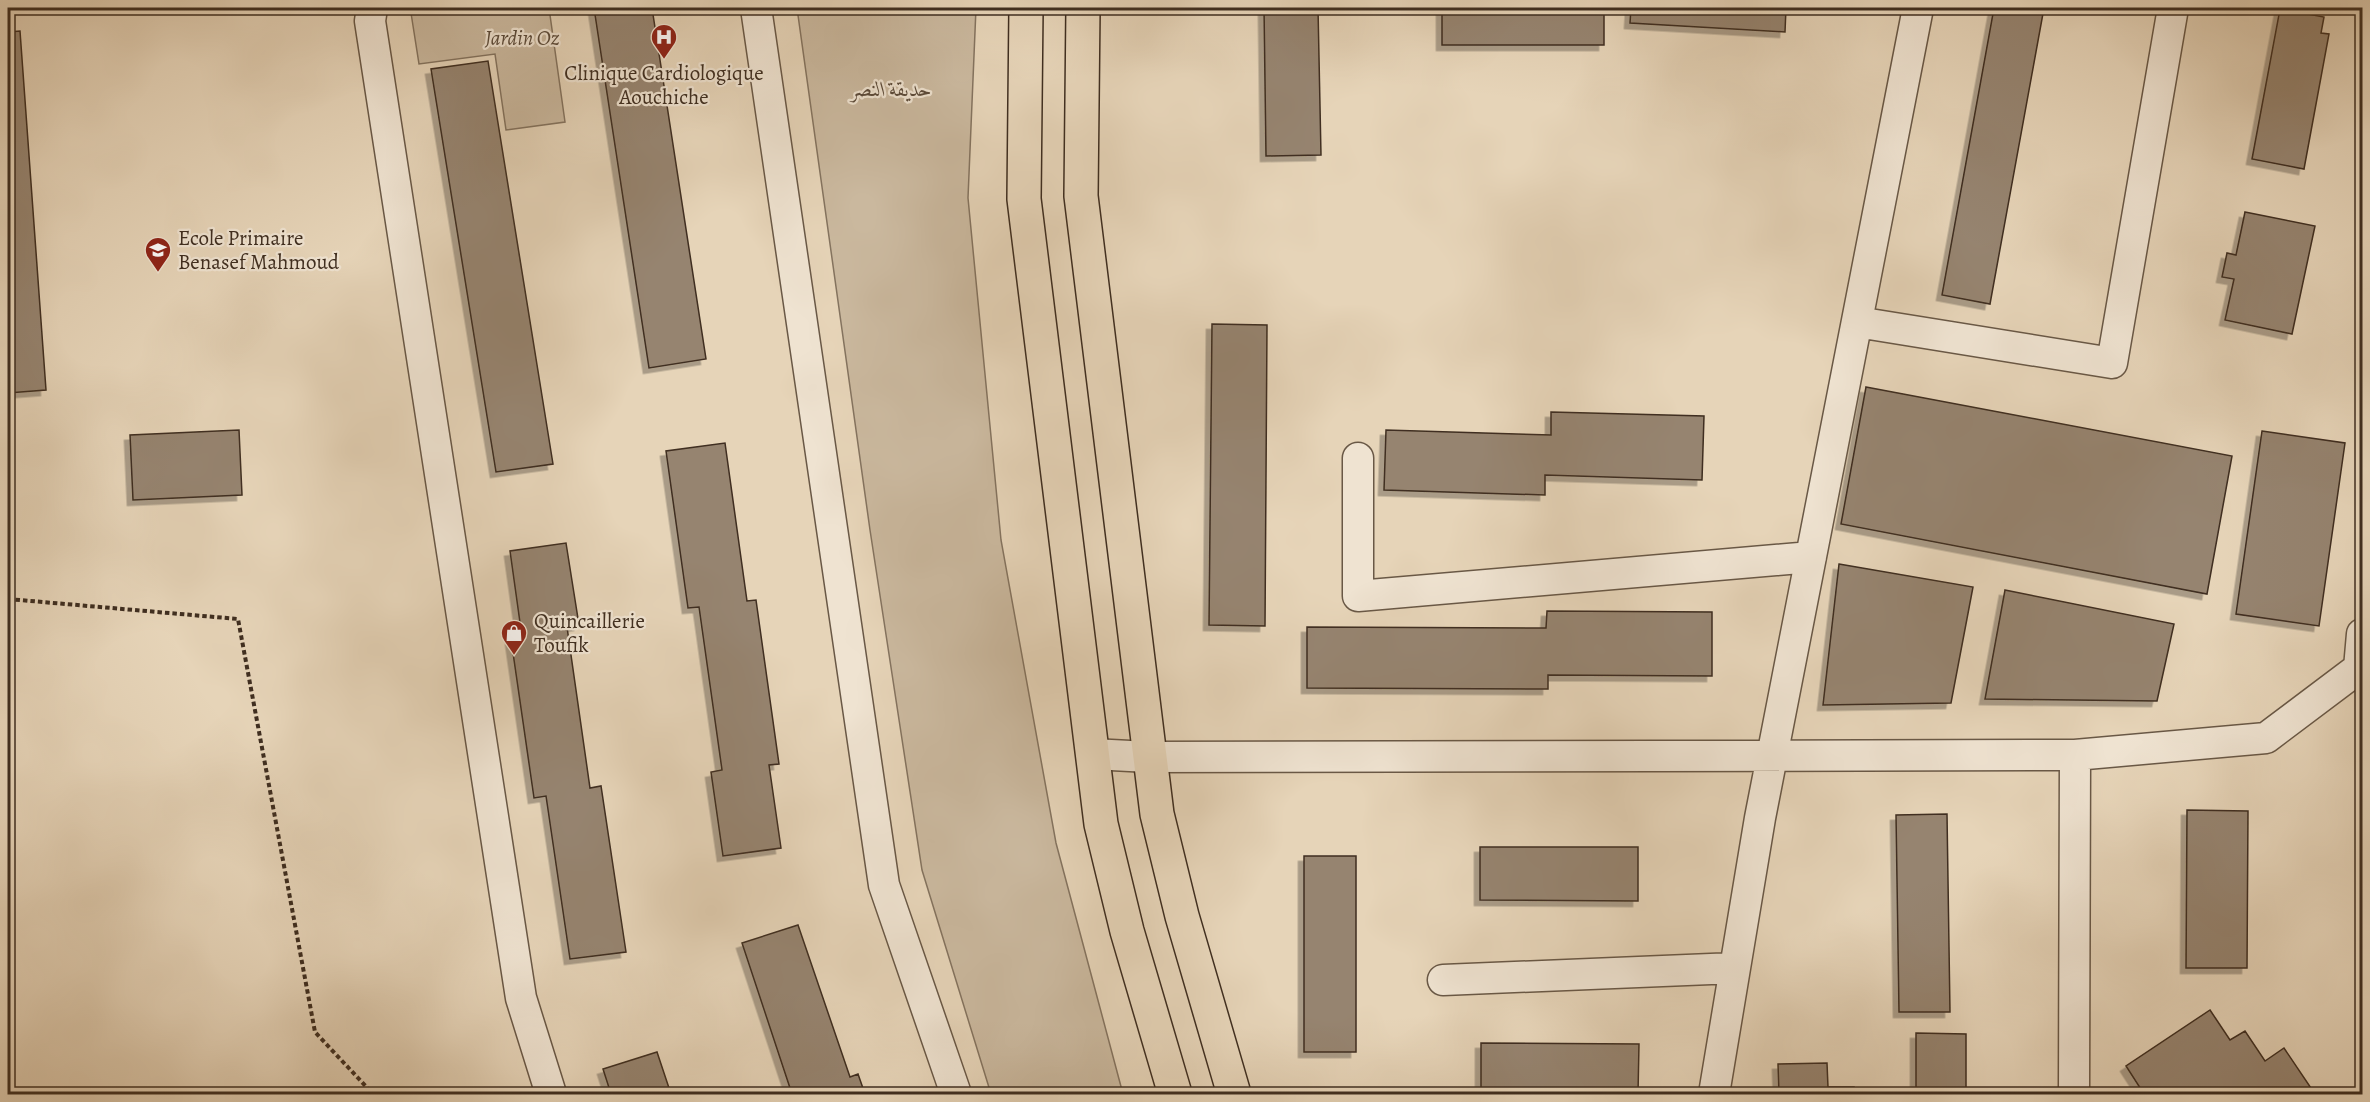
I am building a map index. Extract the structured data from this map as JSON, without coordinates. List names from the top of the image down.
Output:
{
  "parks": ["Jardin Oz", "حديقة النصر"],
  "places": {
    "hospital": ["Clinique Cardiologique Aouchiche"],
    "school or university": ["Ecole Primaire Benasef Mahmoud"],
    "shop": ["Quincaillerie Toufik"]
  }
}
